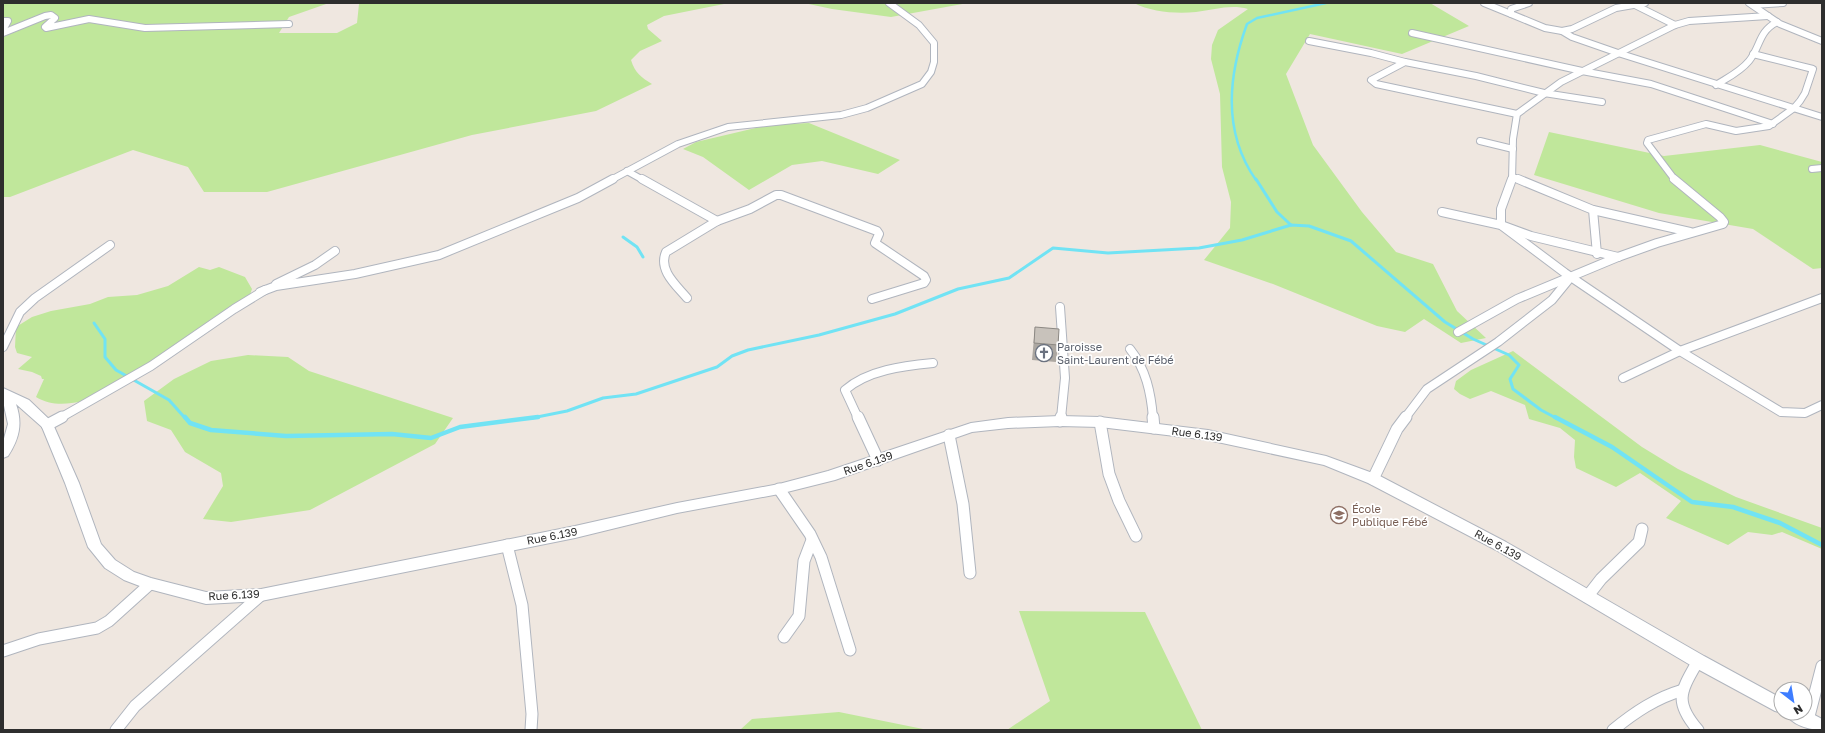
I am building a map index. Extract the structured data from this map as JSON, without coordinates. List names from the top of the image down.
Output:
{
  "streets": {
    "street": ["Rue 6.139"]
  },
  "places": {
    "church": ["Paroisse Saint-Laurent de Fébé"],
    "school or university": ["École Publique Fébé"]
  },
  "north": "bottom right"
}
